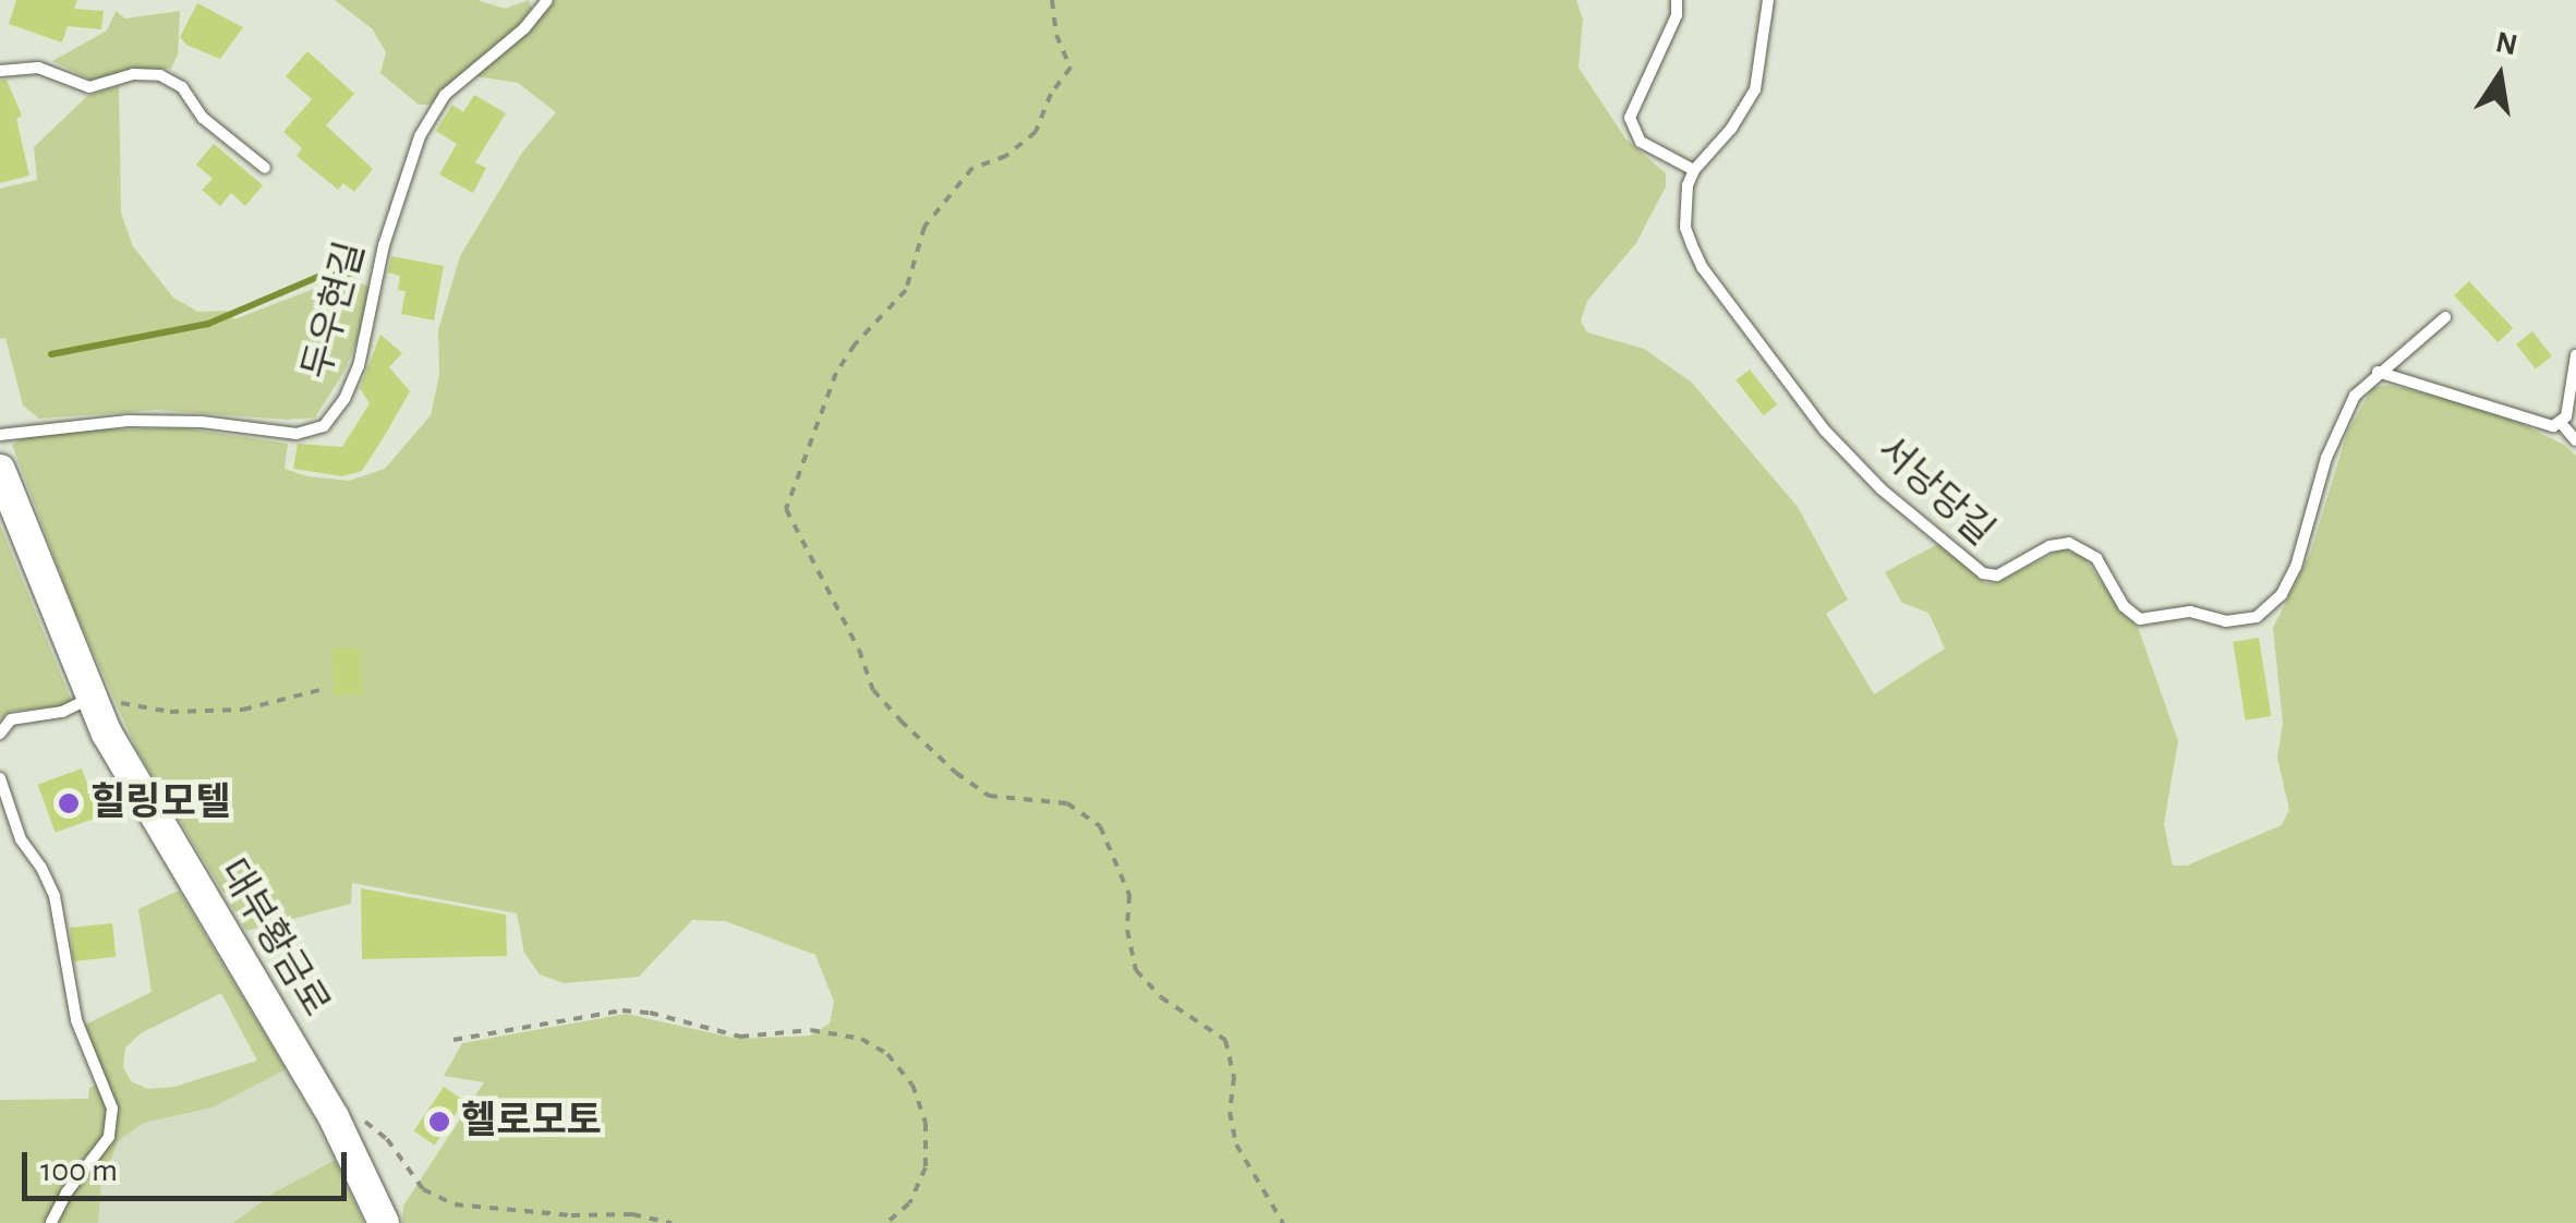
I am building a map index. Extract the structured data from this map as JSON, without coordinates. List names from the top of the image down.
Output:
{
  "streets": {
    "main road": ["대부황금로"],
    "lane": ["두우현길", "서낭당길"]
  },
  "places": ["힐링모텔", "헬로모토"],
  "scale_bar": "100 m",
  "north": "top"
}
